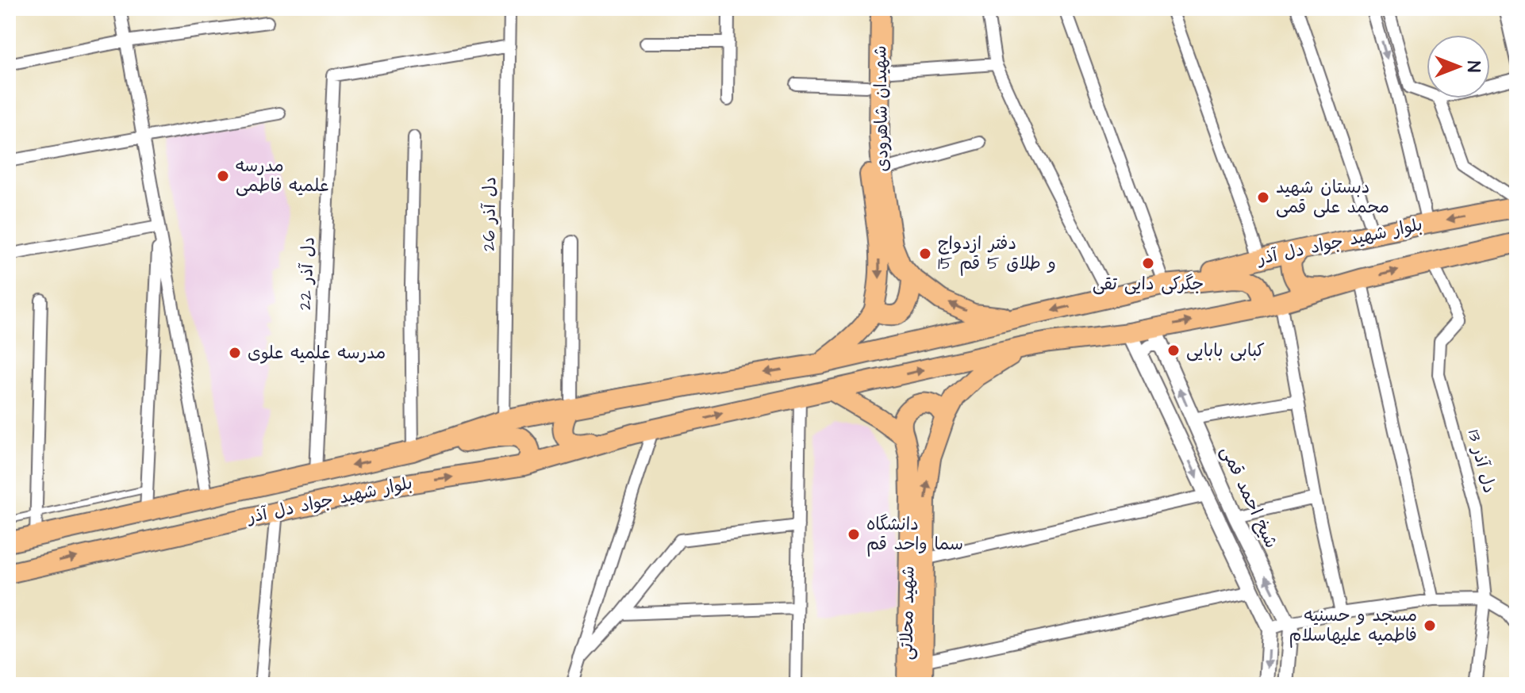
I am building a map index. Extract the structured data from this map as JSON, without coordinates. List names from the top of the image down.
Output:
{
  "streets": {
    "main road": ["شهیدان شاهرودی", "بلوار شهید جواد دل آذر", "شهید محلاتی"],
    "street": [
      "دل آذر 26",
      "دل آذر 22",
      "دل آذر 13",
      "شیخ احمد قمی"
    ]
  },
  "crossings": [
    ["شهیدان شاهرودی", "بلوار شهید جواد دل آذر"],
    ["دل آذر 26", "بلوار شهید جواد دل آذر"],
    ["دل آذر 26", "دل آذر 22"],
    ["بلوار شهید جواد دل آذر", "دل آذر 22"],
    ["بلوار شهید جواد دل آذر", "شیخ احمد قمی"],
    ["بلوار شهید جواد دل آذر", "شهید محلاتی"]
  ],
  "places": [
    "مدرسه علمیه فاطمی",
    "دبستان شهید محمد علی قمی",
    "دفتر ازدواج 15 و طلاق 5 قم",
    "جگرکی دایی تقی",
    "کبابی بابایی",
    "مدرسه علمیه علوی",
    "دانشگاه سما واحد قم",
    "مسجد و حسنیه فاطمیه علیهاسلام"
  ],
  "north": "right"
}
